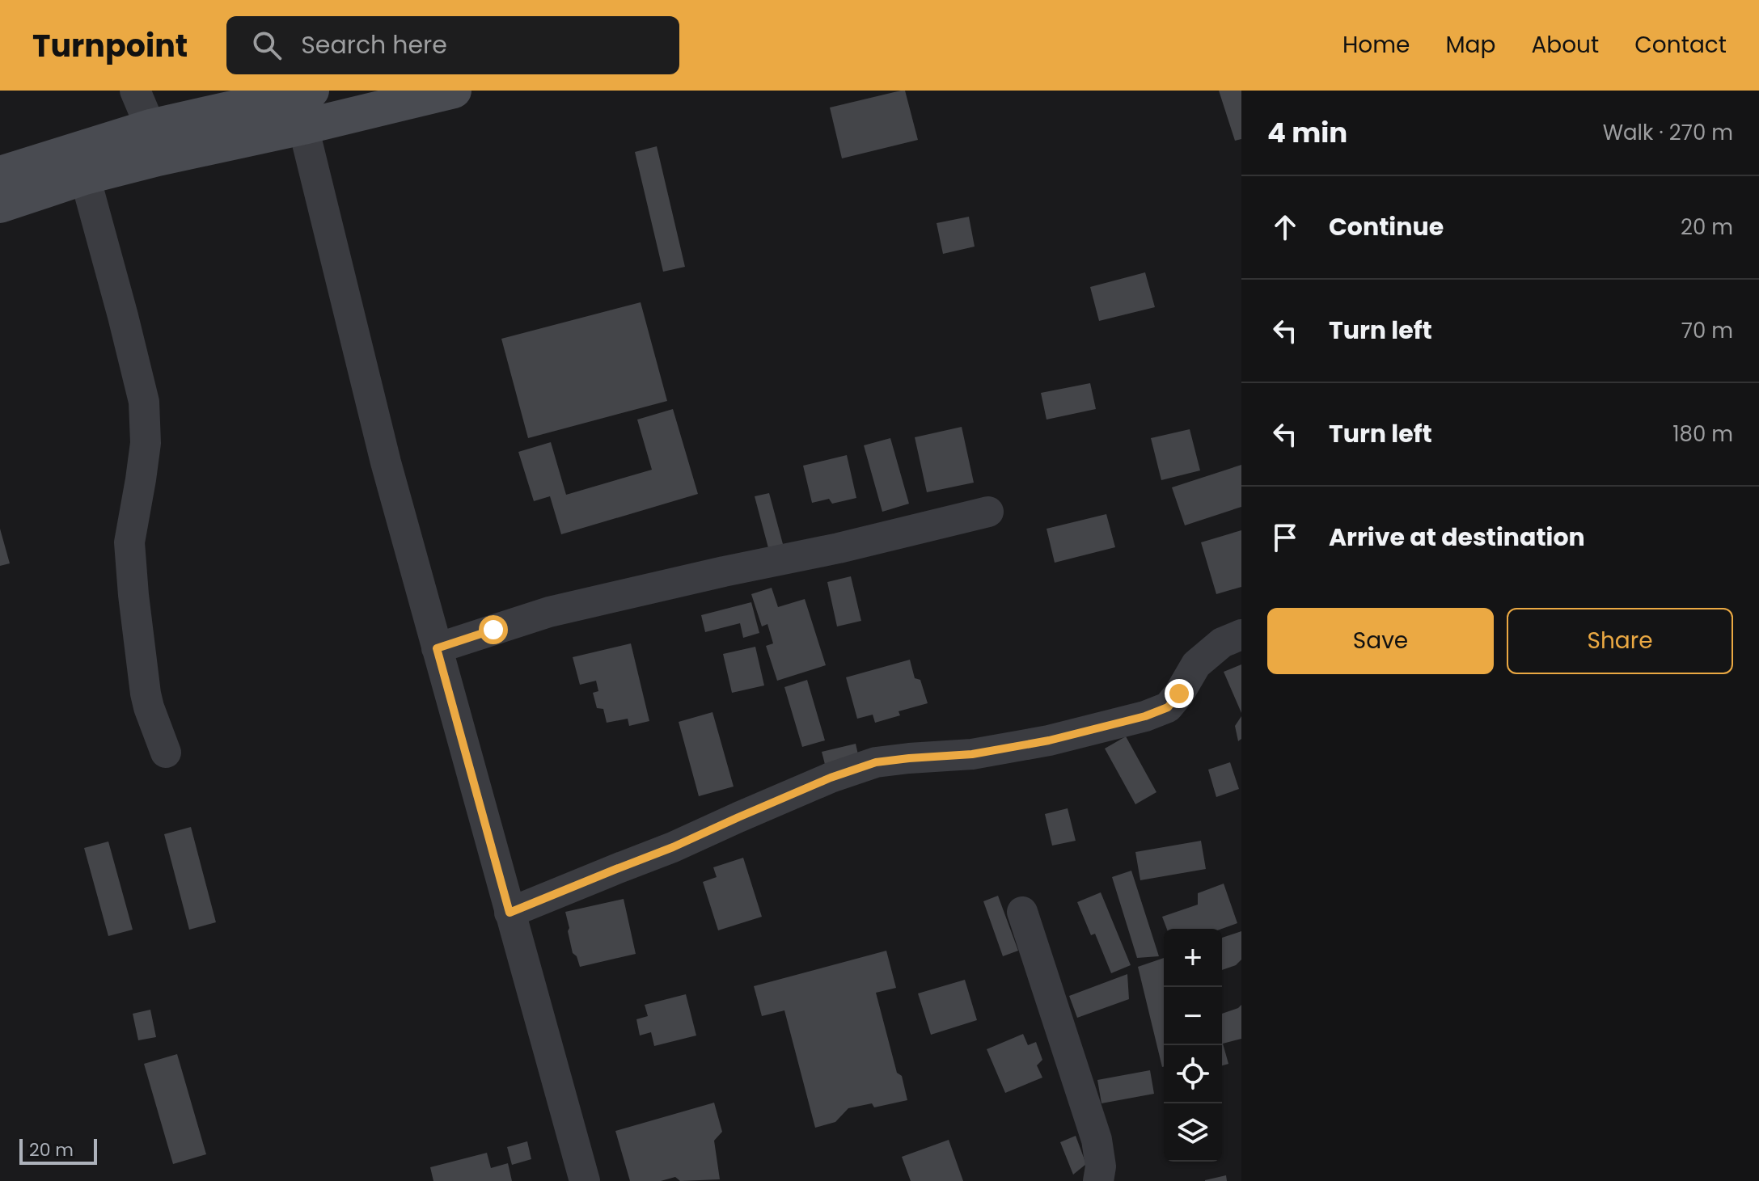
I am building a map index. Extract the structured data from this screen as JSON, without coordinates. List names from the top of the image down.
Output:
{
  "scale_bar": "20 m",
  "page": {
    "header": "Turnpoint",
    "search": "Search here",
    "nav": [
      "Home",
      "Map",
      "About",
      "Contact"
    ],
    "heading": ["4 min", "Walk · 270 m"],
    "list": [
      ["Continue", "20 m"],
      ["Turn left", "70 m"],
      ["Turn left", "180 m"],
      "Arrive at destination"
    ],
    "buttons": ["Save", "Share"],
    "map_buttons": ["+", "−"],
    "scale": "20 m"
  }
}
